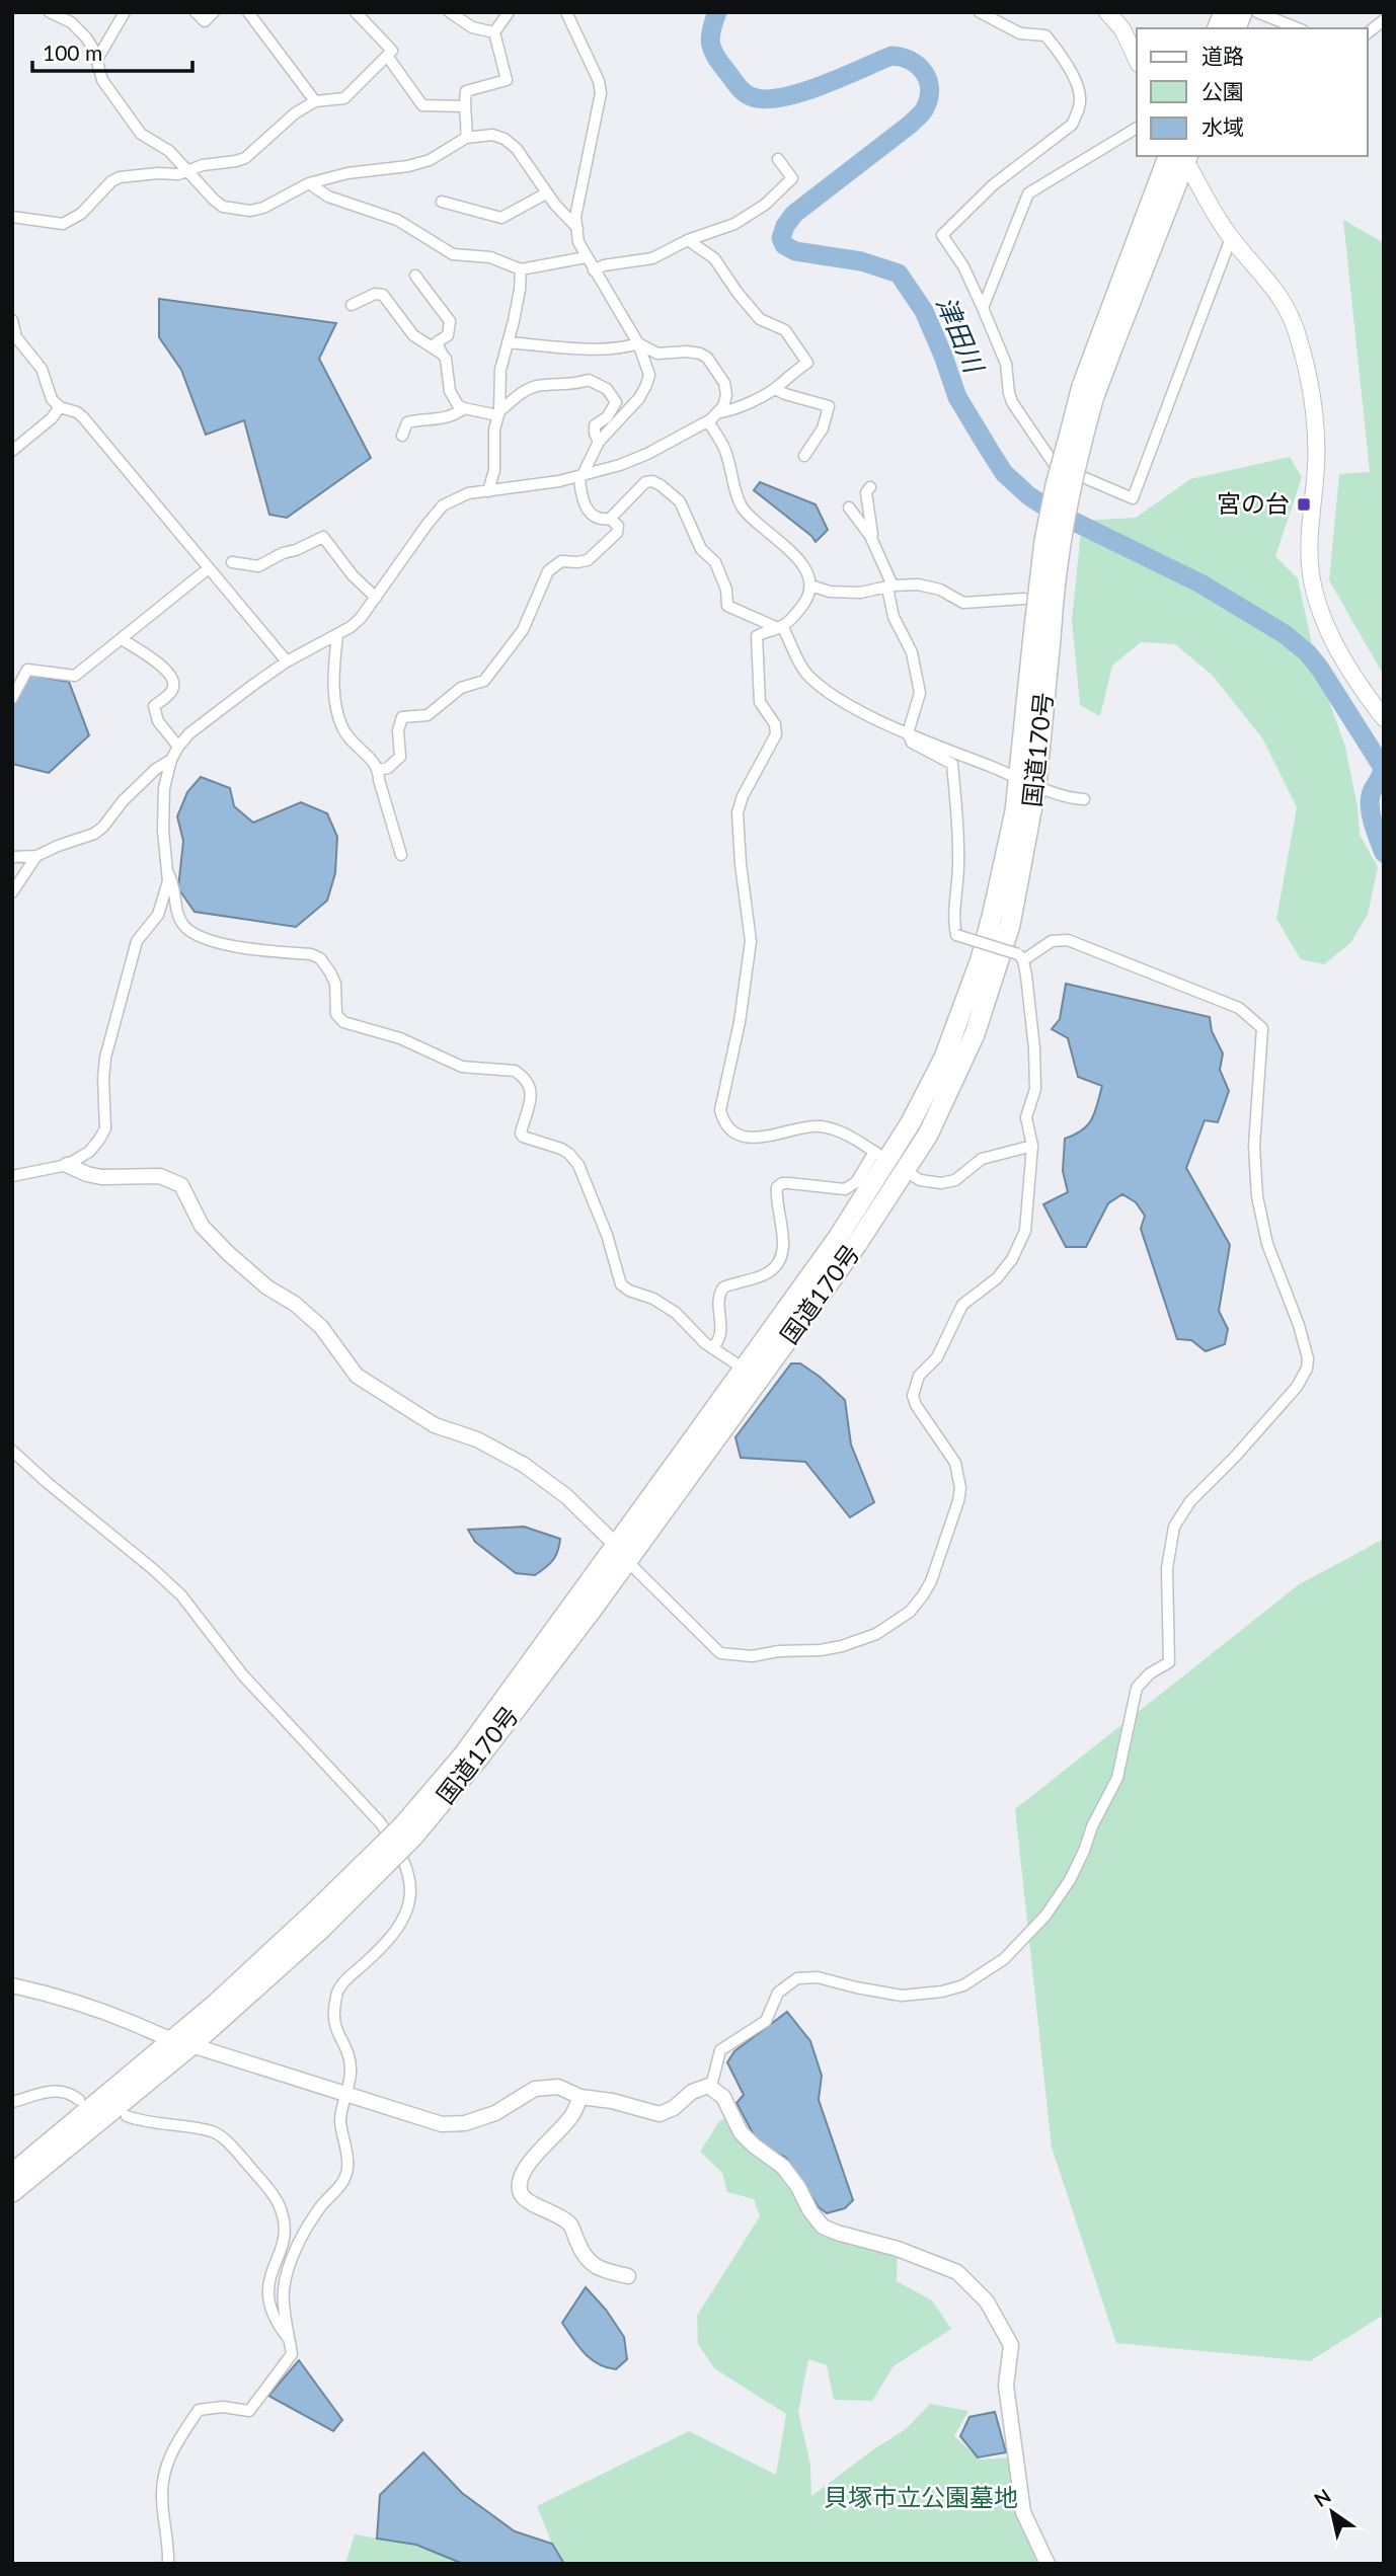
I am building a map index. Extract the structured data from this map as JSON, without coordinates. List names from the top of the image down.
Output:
{
  "streets": {
    "highway": ["国道170号"]
  },
  "water": ["津田川"],
  "parks": ["貝塚市立公園墓地"],
  "places": {
    "transit": ["宮の台"]
  },
  "legend": ["道路", "公園", "水域"],
  "scale_bar": "100 m",
  "north": "top left"
}
